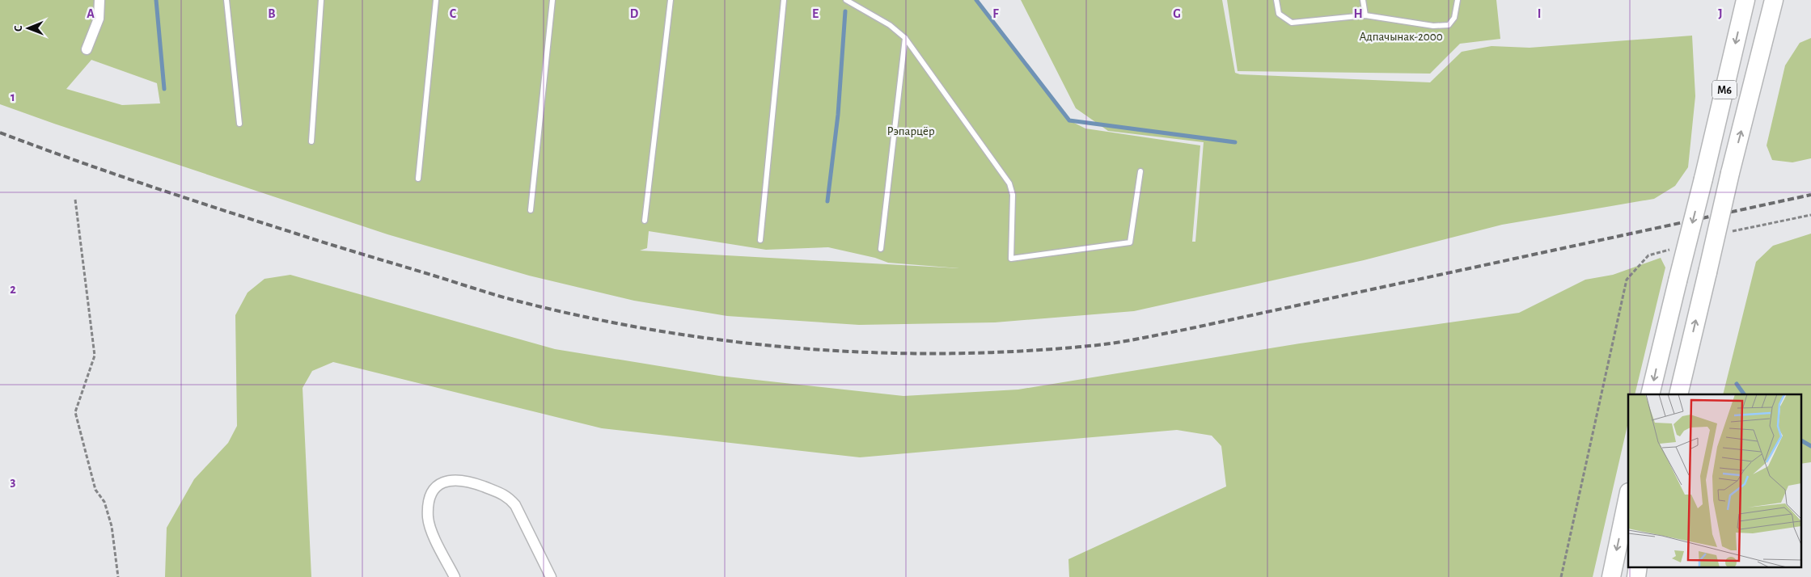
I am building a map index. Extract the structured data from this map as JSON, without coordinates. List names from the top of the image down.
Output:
{
  "streets": {
    "highway": ["М6"]
  },
  "parks": ["Адпачынак-2000", "Рэпарцёр"],
  "north": "left",
  "grid": {
    "columns": [
      "A",
      "B",
      "C",
      "D",
      "E",
      "F",
      "G",
      "H",
      "I",
      "J"
    ],
    "rows": ["1", "2", "3"]
  }
}
